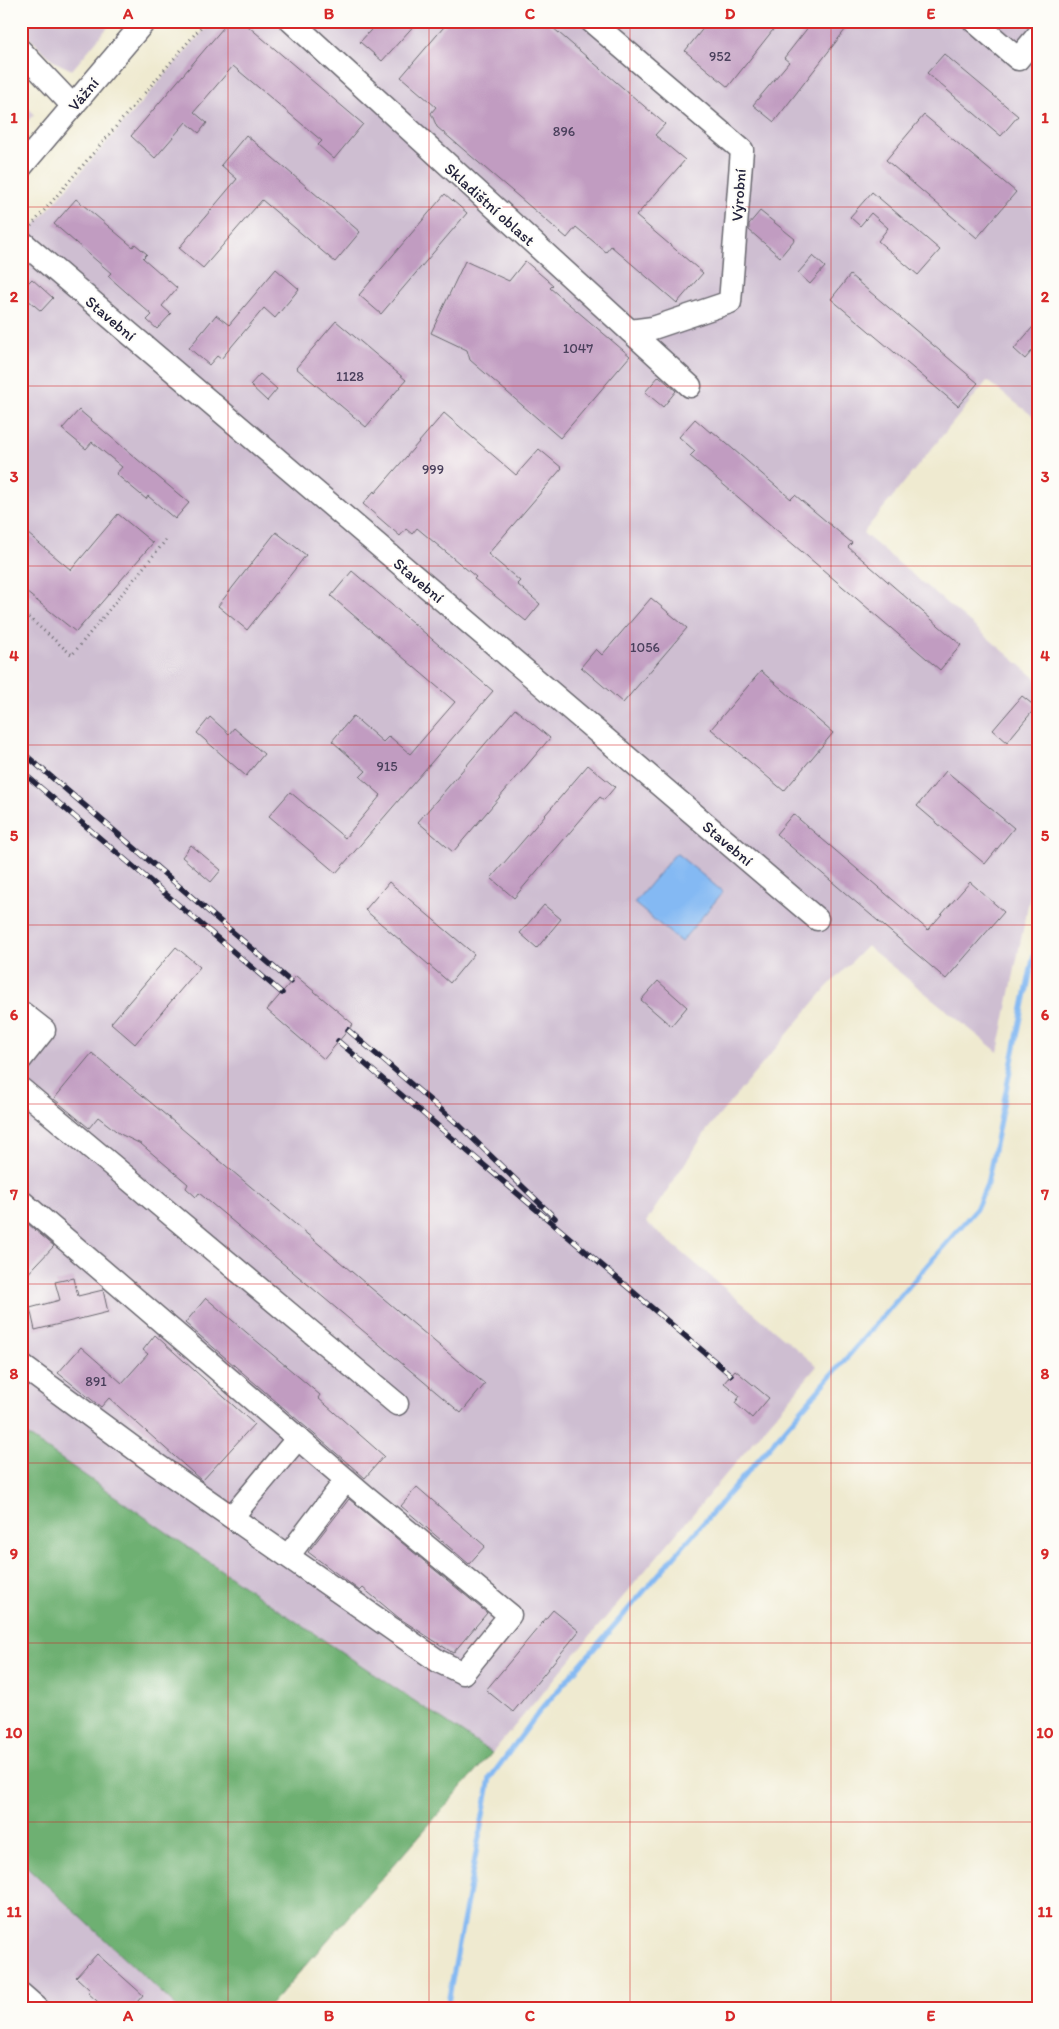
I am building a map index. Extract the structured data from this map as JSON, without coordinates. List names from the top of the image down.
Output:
{
  "streets": {
    "street": [
      "Vážní",
      "Výrobní",
      "Skladištní oblast",
      "Stavební"
    ]
  },
  "crossings": [
    ["Výrobní", "Skladištní oblast"]
  ],
  "house_numbers": [
    "952",
    "896",
    "1047",
    "1128",
    "999",
    "1056",
    "915",
    "891"
  ],
  "grid": {
    "columns": [
      "A",
      "B",
      "C",
      "D",
      "E"
    ],
    "rows": [
      "1",
      "2",
      "3",
      "4",
      "5",
      "6",
      "7",
      "8",
      "9",
      "10",
      "11"
    ]
  }
}
